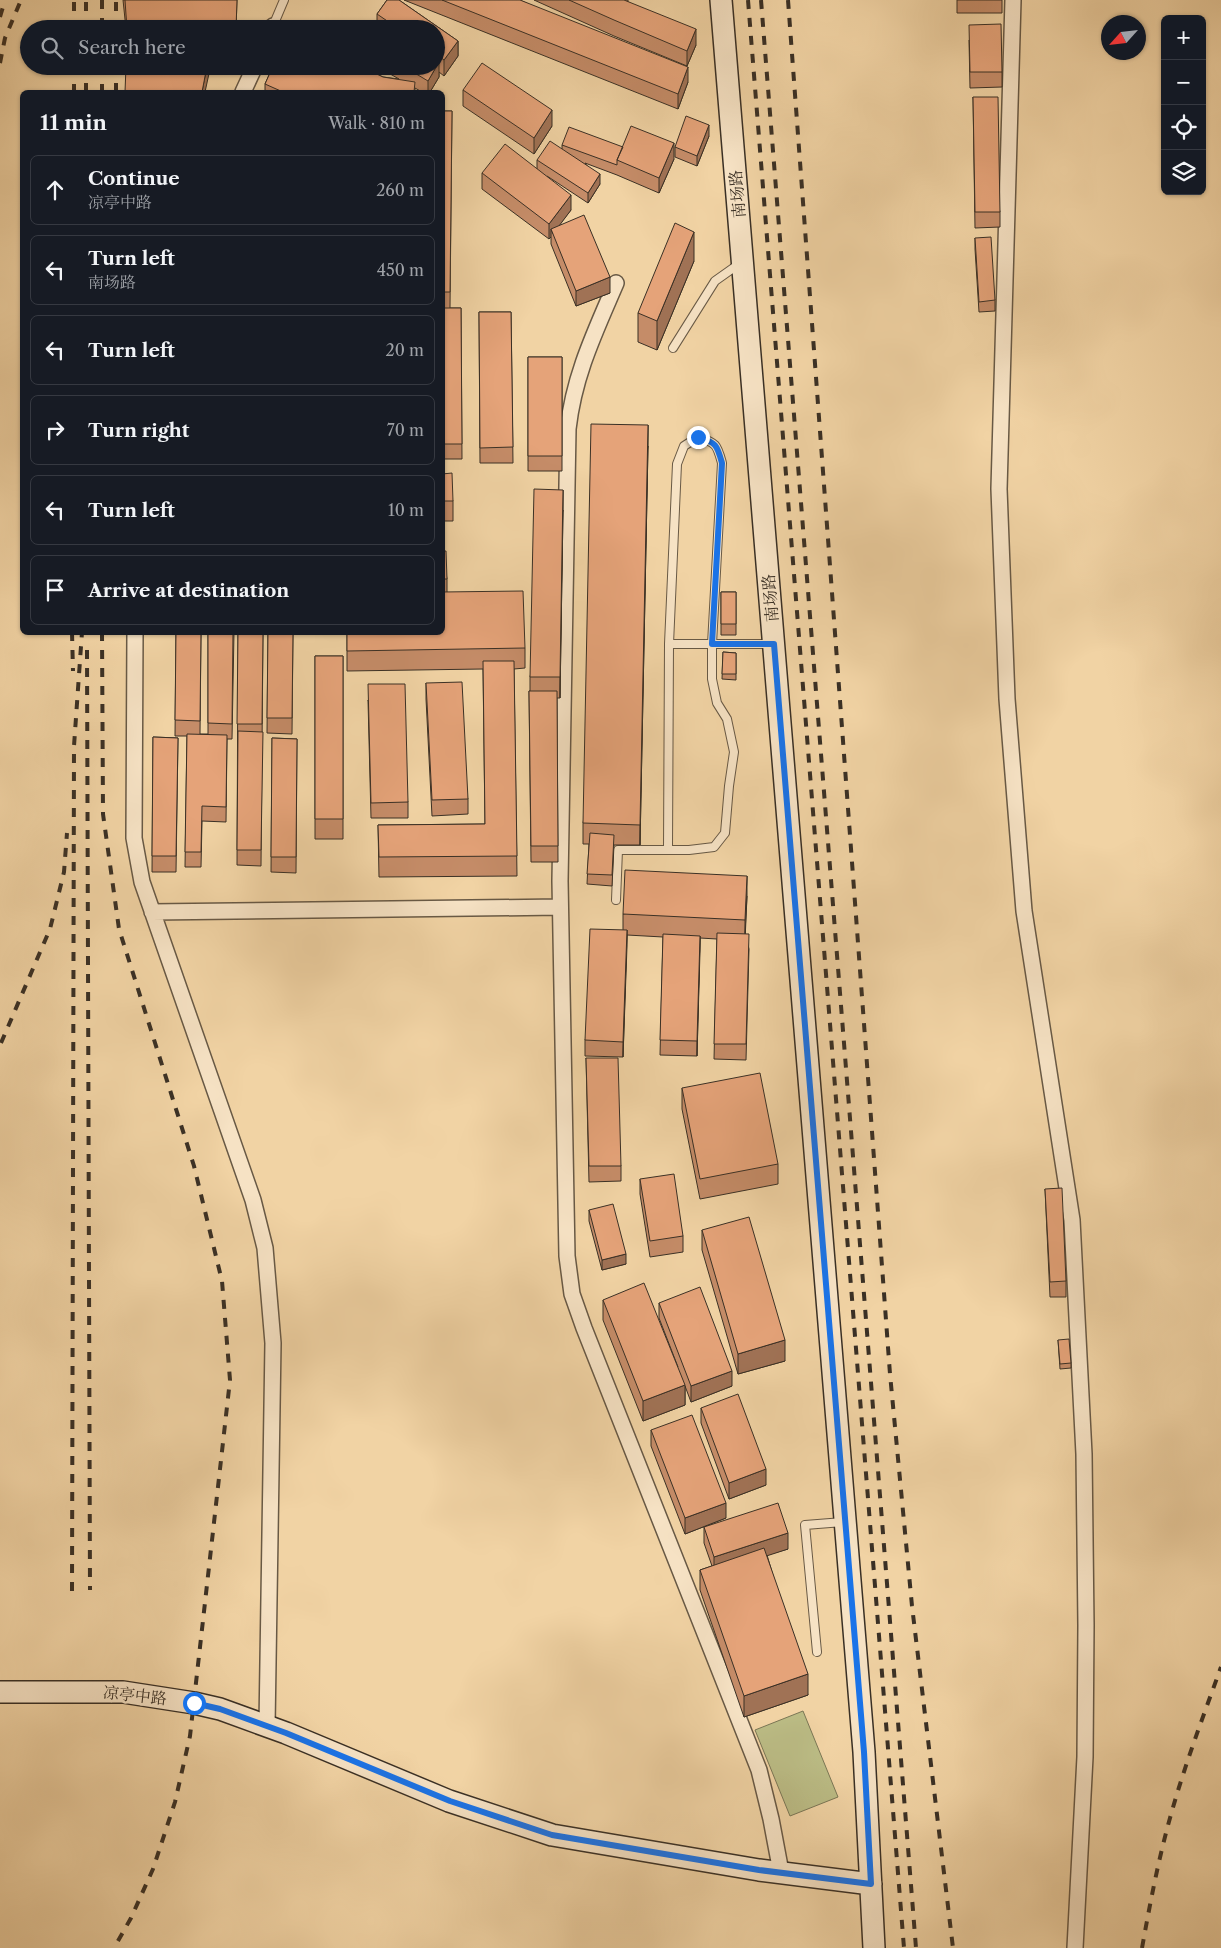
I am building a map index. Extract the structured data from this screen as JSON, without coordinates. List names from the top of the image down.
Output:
{
  "streets": {
    "street": ["南场路", "凉亭中路"]
  },
  "crossings": [
    ["南场路", "凉亭中路"]
  ],
  "north": "bottom left",
  "page": {
    "map_buttons": ["+", "−"],
    "search": "Search here",
    "heading": ["11 min", "Walk · 810 m"],
    "list": [
      ["Continue", "凉亭中路", "260 m"],
      ["Turn left", "南场路", "450 m"],
      ["Turn left", "20 m"],
      ["Turn right", "70 m"],
      ["Turn left", "10 m"],
      "Arrive at destination"
    ]
  }
}
